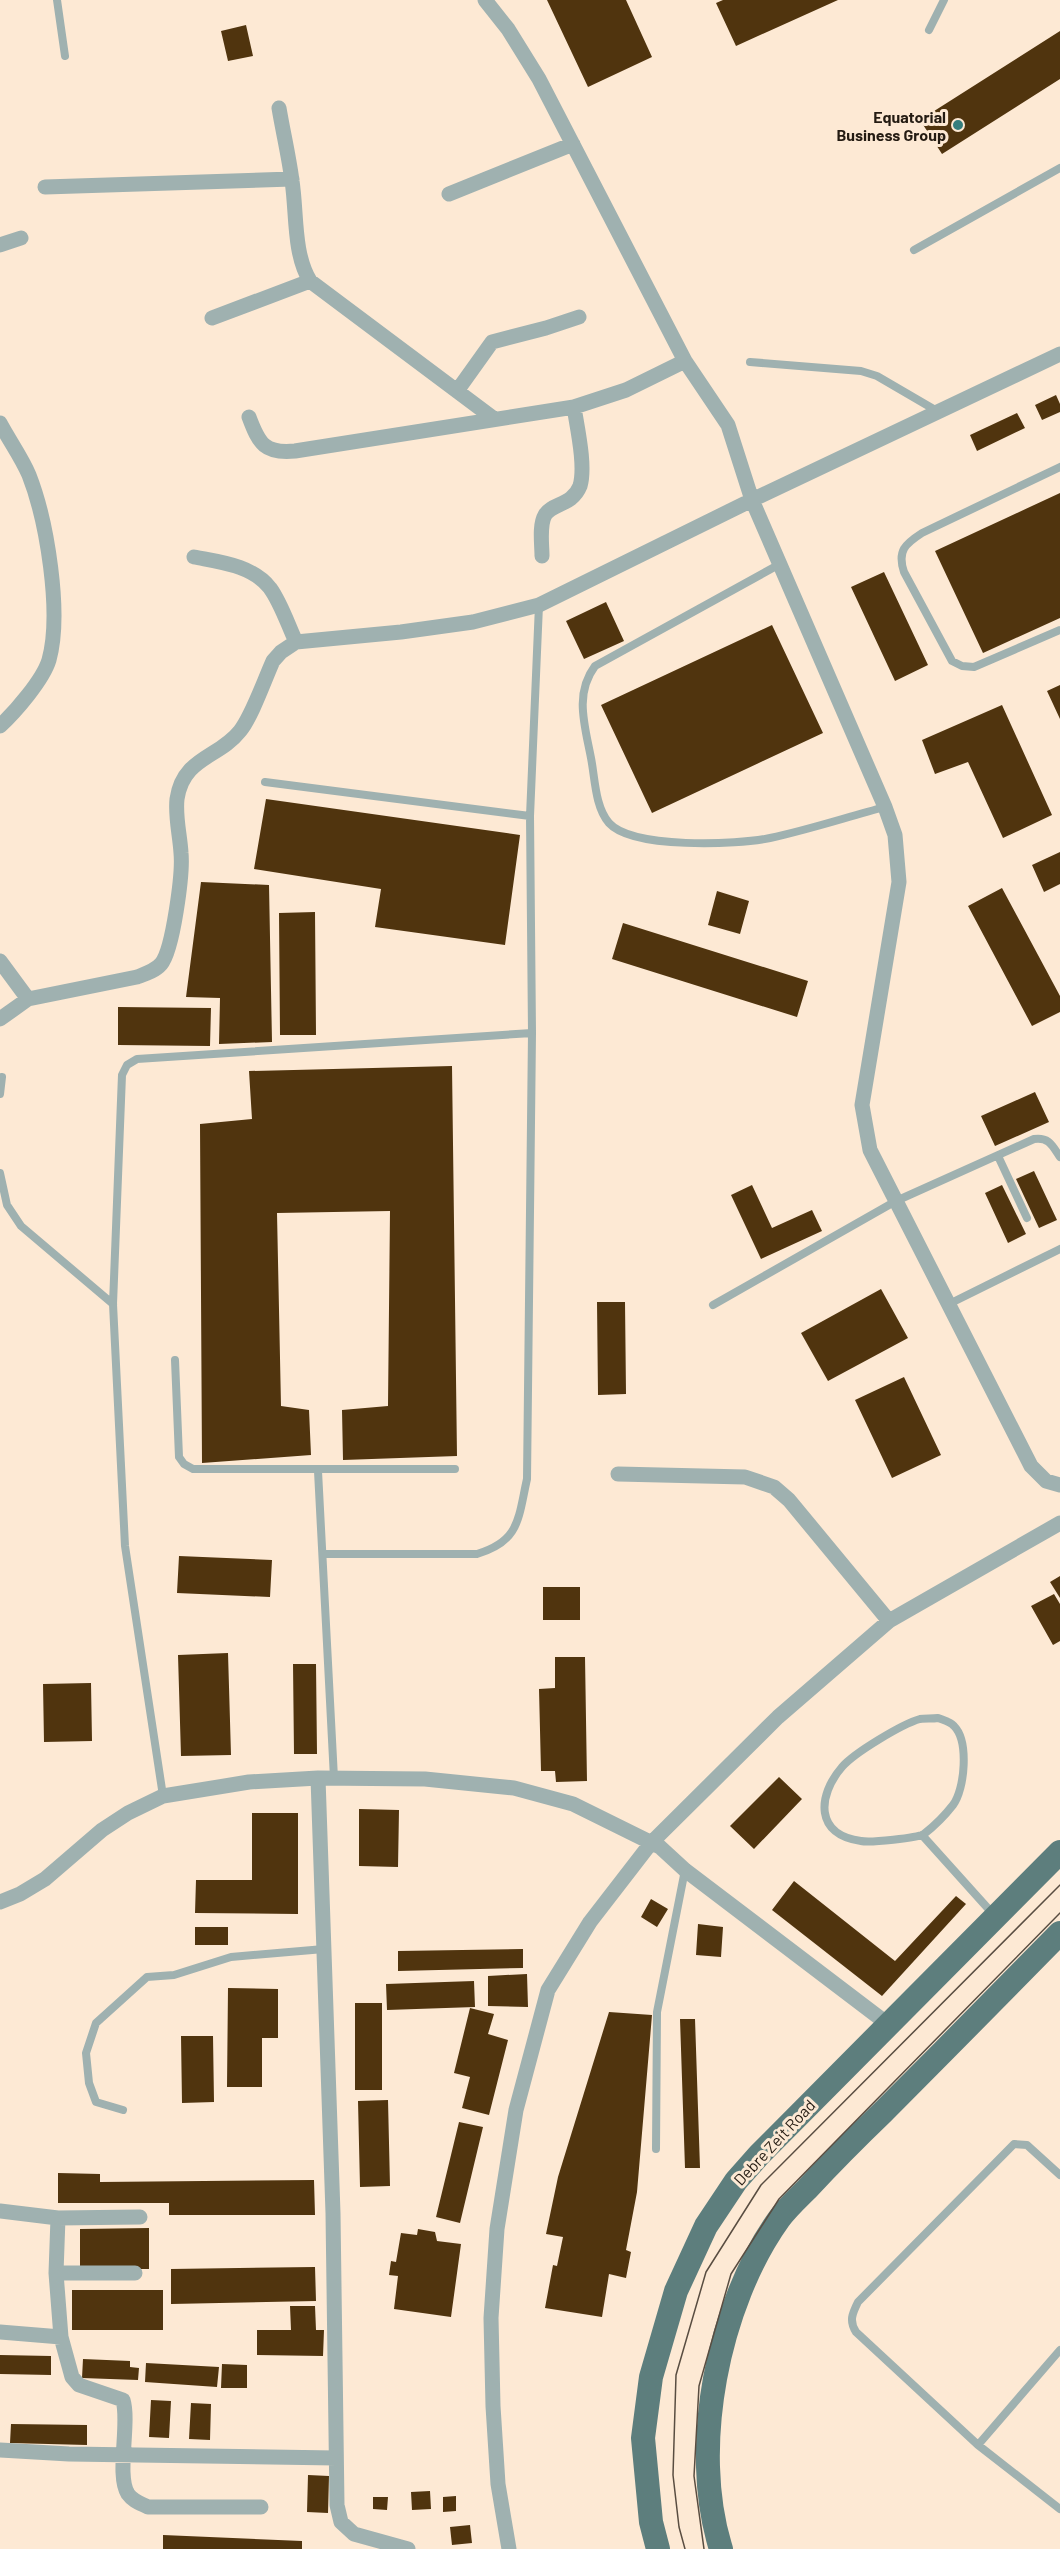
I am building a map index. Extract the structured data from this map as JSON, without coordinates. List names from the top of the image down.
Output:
{
  "streets": {
    "main road": ["Debre Zeit Road"]
  },
  "places": ["Equatorial Business Group"]
}
